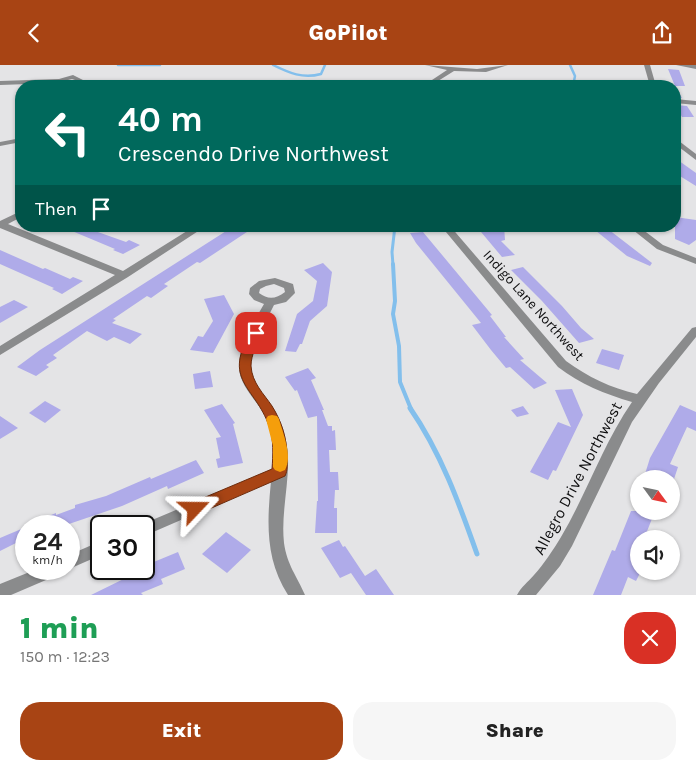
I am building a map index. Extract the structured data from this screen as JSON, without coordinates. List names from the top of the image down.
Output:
{
  "streets": {
    "street": ["Indigo Lane Northwest", "Allegro Drive Northwest"]
  },
  "crossings": [
    ["Indigo Lane Northwest", "Allegro Drive Northwest"]
  ],
  "north": "bottom right",
  "page": {
    "header": "GoPilot",
    "turn": ["40 m", "Crescendo Drive Northwest"],
    "then": "Then",
    "speed": "24 km/h",
    "limit": "30",
    "heading": ["1 min", "150 m · 12:23"],
    "buttons": ["Exit", "Share"]
  }
}
